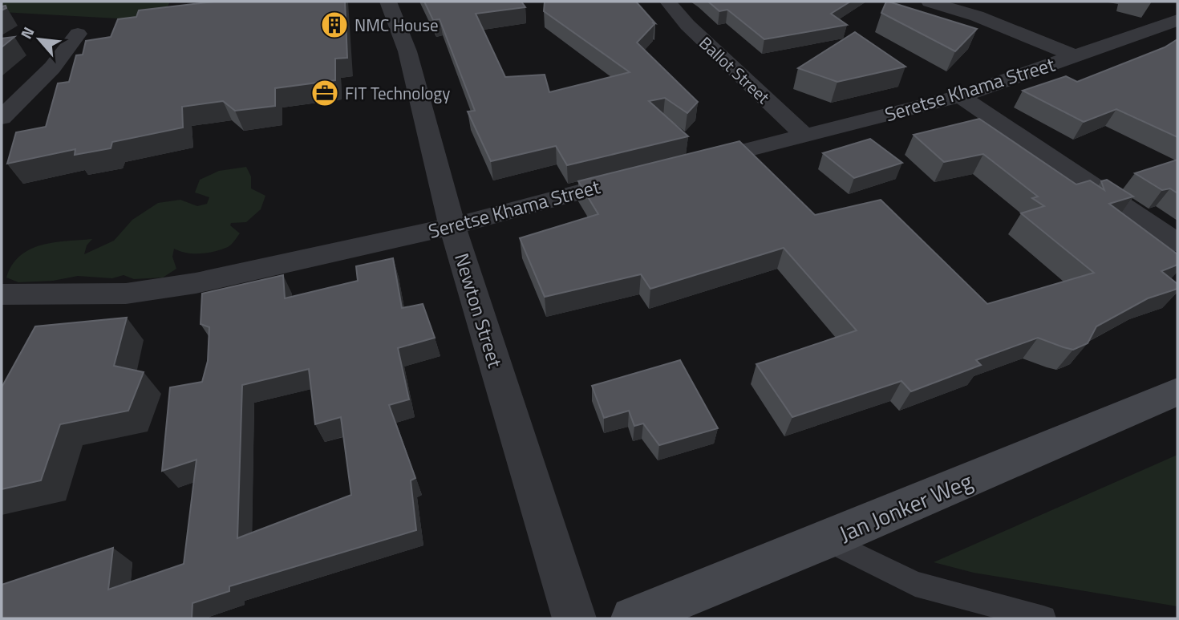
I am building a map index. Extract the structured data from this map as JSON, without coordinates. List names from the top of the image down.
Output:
{
  "streets": {
    "main road": ["Jan Jonker Weg"],
    "street": ["Ballot Street", "Seretse Khama Street", "Newton Street"]
  },
  "crossings": [
    ["Ballot Street", "Seretse Khama Street"],
    ["Seretse Khama Street", "Newton Street"]
  ],
  "places": {
    "building": ["NMC House"],
    "office": ["FIT Technology"]
  },
  "north": "top left"
}
